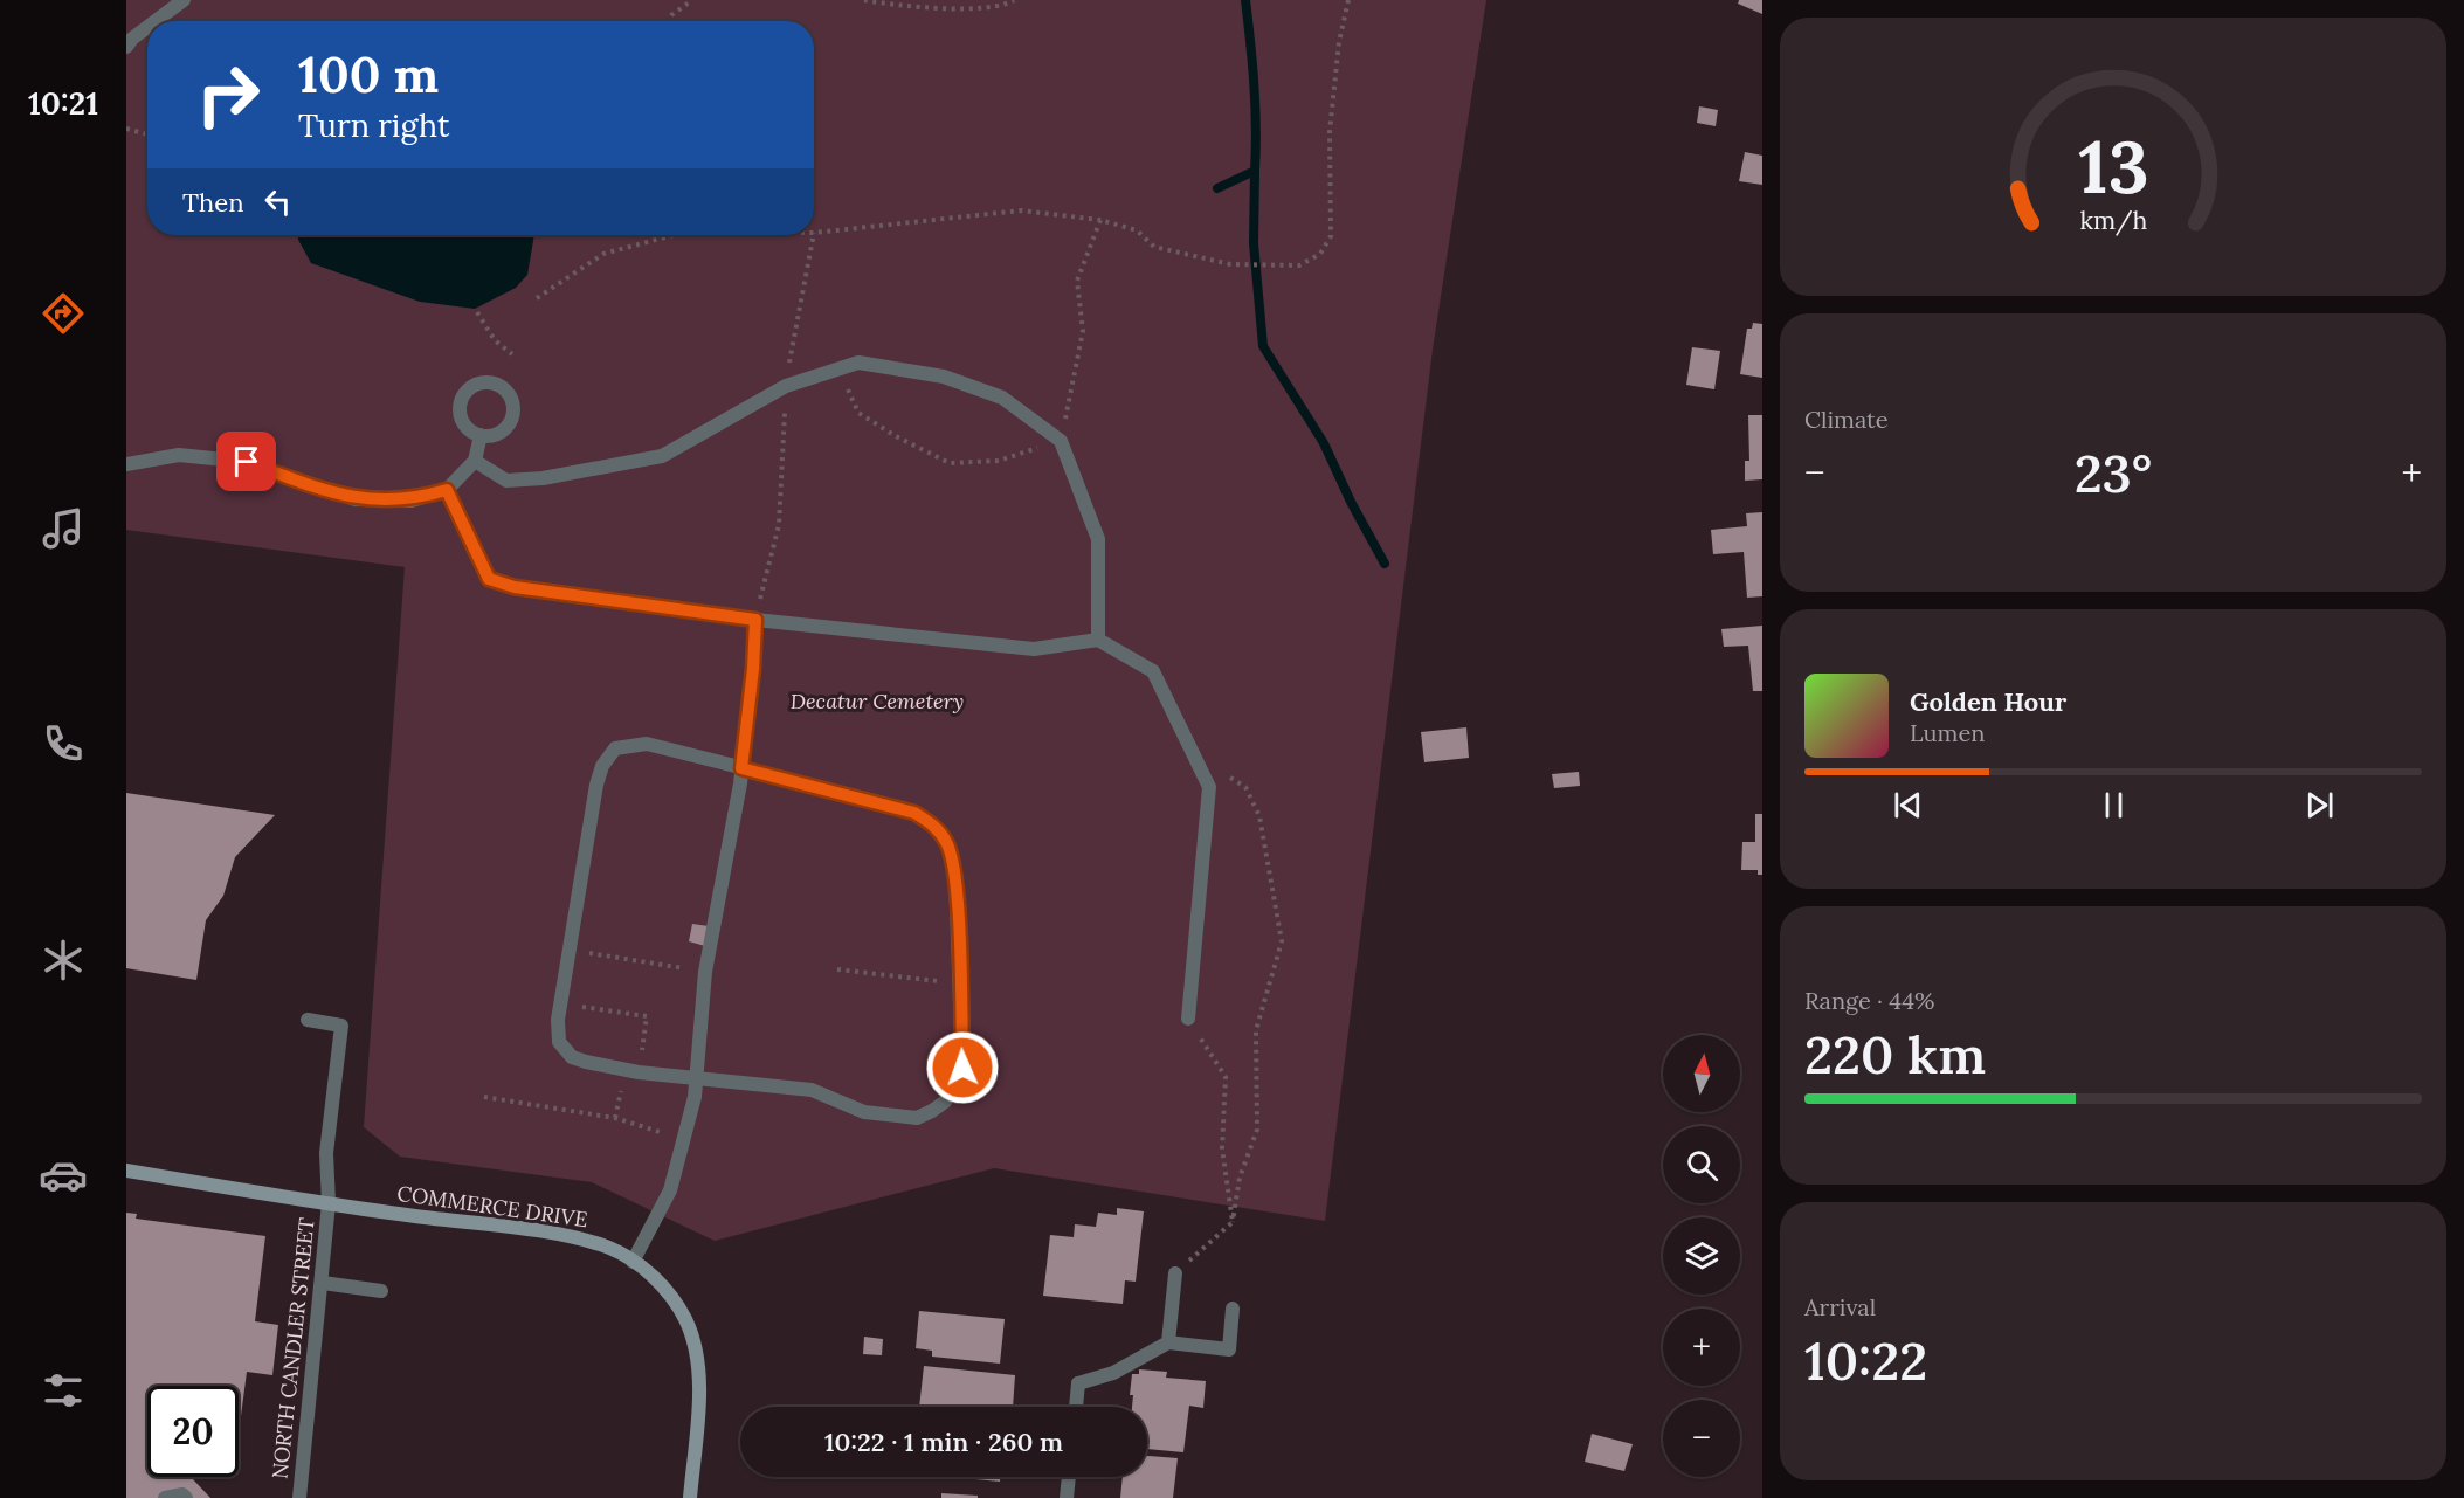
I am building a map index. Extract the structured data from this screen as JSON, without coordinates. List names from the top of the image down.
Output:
{
  "streets": {
    "main road": ["COMMERCE DRIVE"],
    "street": ["NORTH CANDLER STREET"]
  },
  "crossings": [
    ["COMMERCE DRIVE", "NORTH CANDLER STREET"]
  ],
  "parks": ["Decatur Cemetery"],
  "north": "top",
  "page": {
    "tabs": "10:21",
    "turn": ["100 m", "Turn right"],
    "then": "Then",
    "tile": [
      "Climate",
      ["Range · 44%", "220 km"],
      ["Arrival", "10:22"]
    ],
    "heat": ["−", "23°", "+"],
    "song": ["Golden Hour", "Lumen"],
    "map_buttons": ["+", "−"],
    "limit": "20",
    "trip": "10:22 · 1 min · 260 m",
    "gauge": ["13", "km/h"]
  }
}
